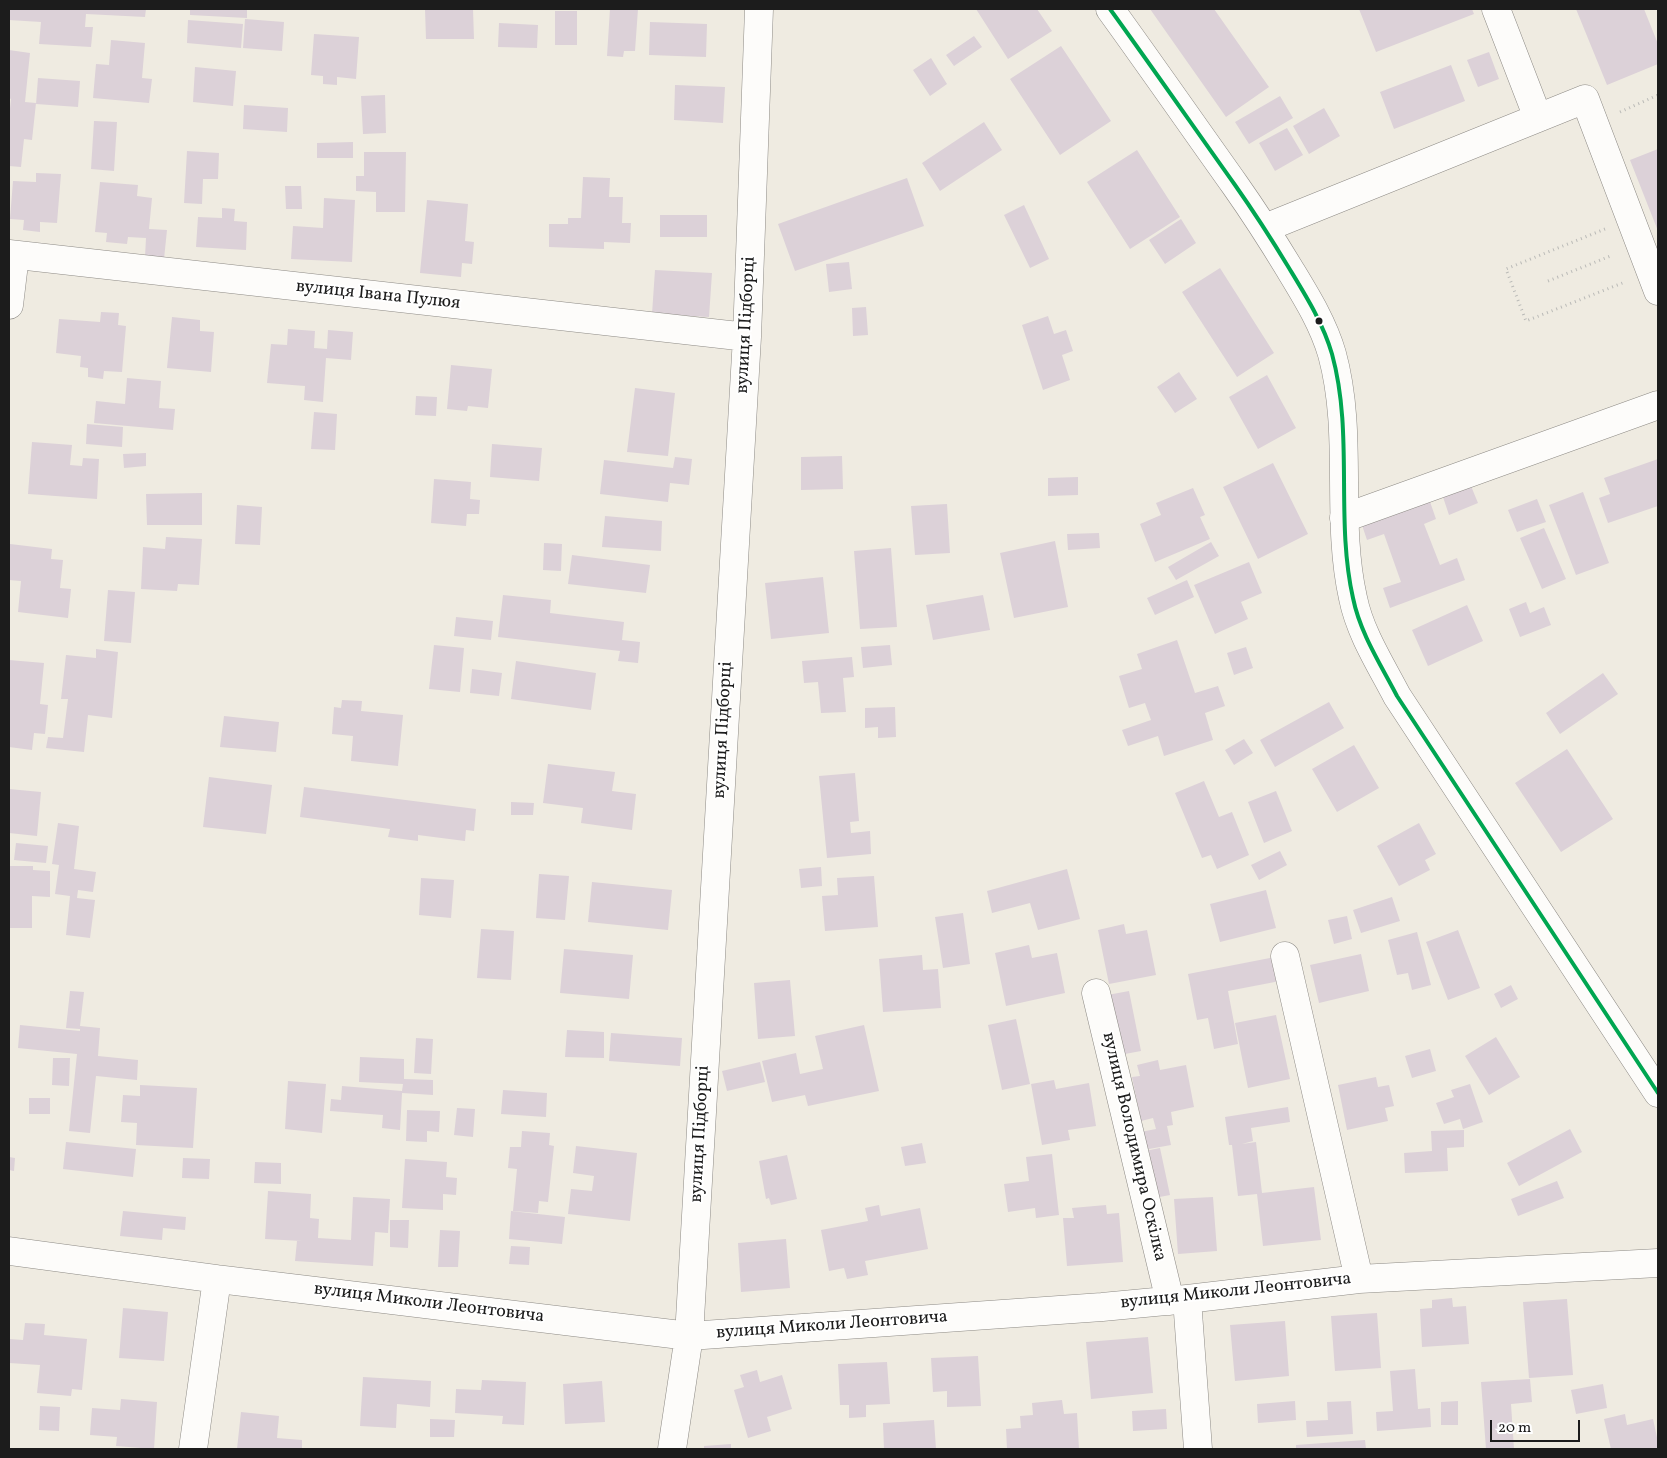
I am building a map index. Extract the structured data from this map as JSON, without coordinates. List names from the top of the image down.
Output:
{
  "streets": {
    "street": [
      "вулиця Івана Пулюя",
      "вулиця Підборці",
      "вулиця Володимира Оскілка",
      "вулиця Миколи Леонтовича"
    ]
  },
  "crossings": [
    ["вулиця Івана Пулюя", "вулиця Підборці"],
    ["вулиця Підборці", "вулиця Миколи Леонтовича"],
    ["вулиця Володимира Оскілка", "вулиця Миколи Леонтовича"]
  ],
  "scale_bar": "20 m"
}
